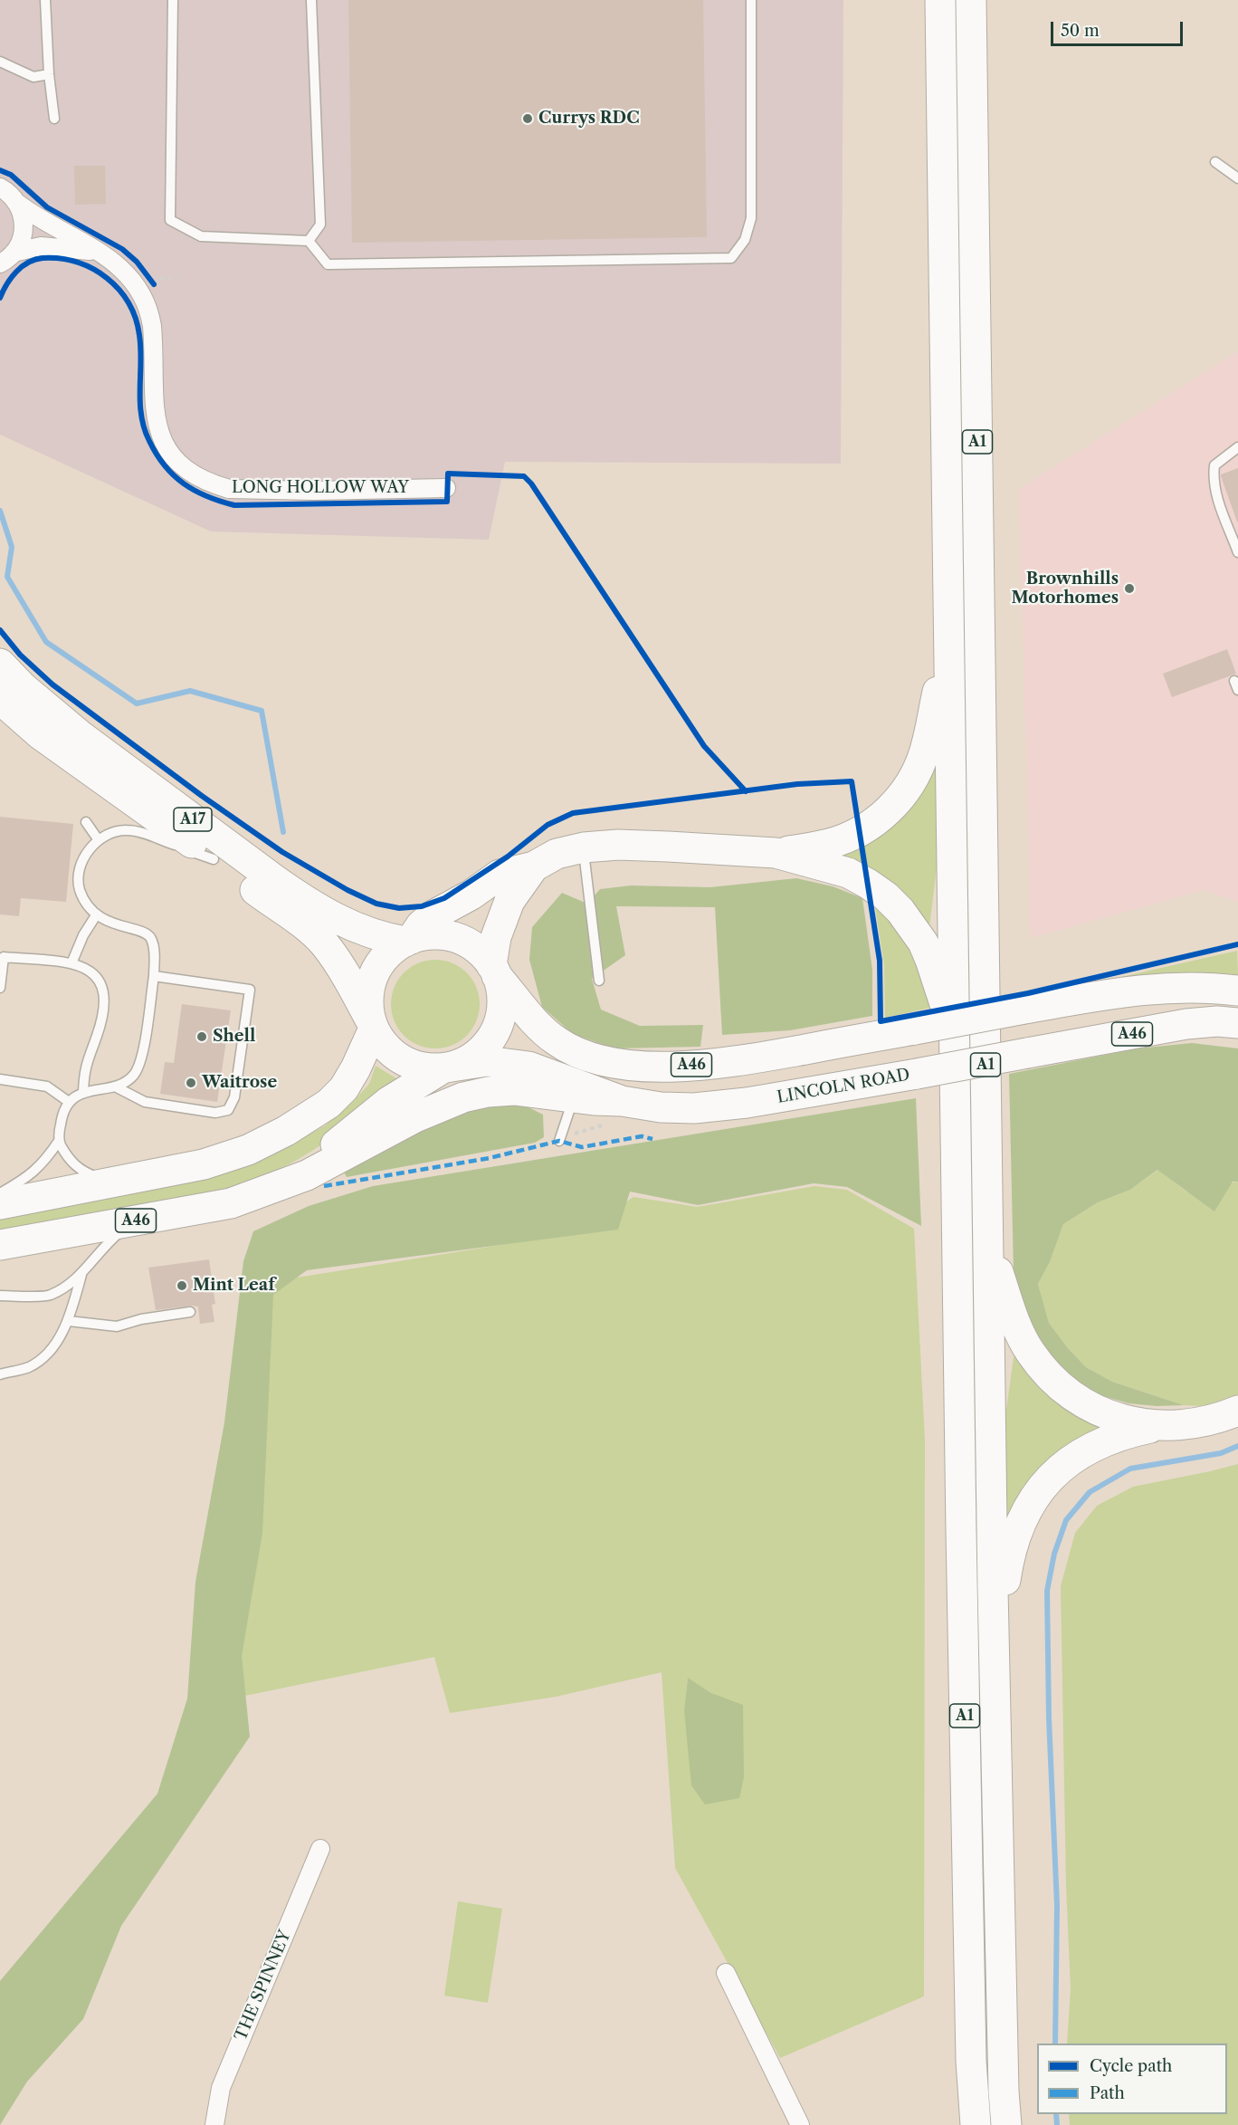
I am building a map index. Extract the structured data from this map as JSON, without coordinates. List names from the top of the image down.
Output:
{
  "streets": {
    "highway": [
      "A1",
      "A17",
      "A46",
      "LINCOLN ROAD"
    ],
    "street": ["LONG HOLLOW WAY", "THE SPINNEY"]
  },
  "crossings": [
    ["A17", "A46"],
    ["A17", "LINCOLN ROAD"],
    ["A46", "LINCOLN ROAD"]
  ],
  "places": [
    "Currys RDC",
    "Brownhills Motorhomes",
    "Shell",
    "Waitrose",
    "Mint Leaf"
  ],
  "legend": ["Cycle path", "Path"],
  "scale_bar": "50 m"
}
